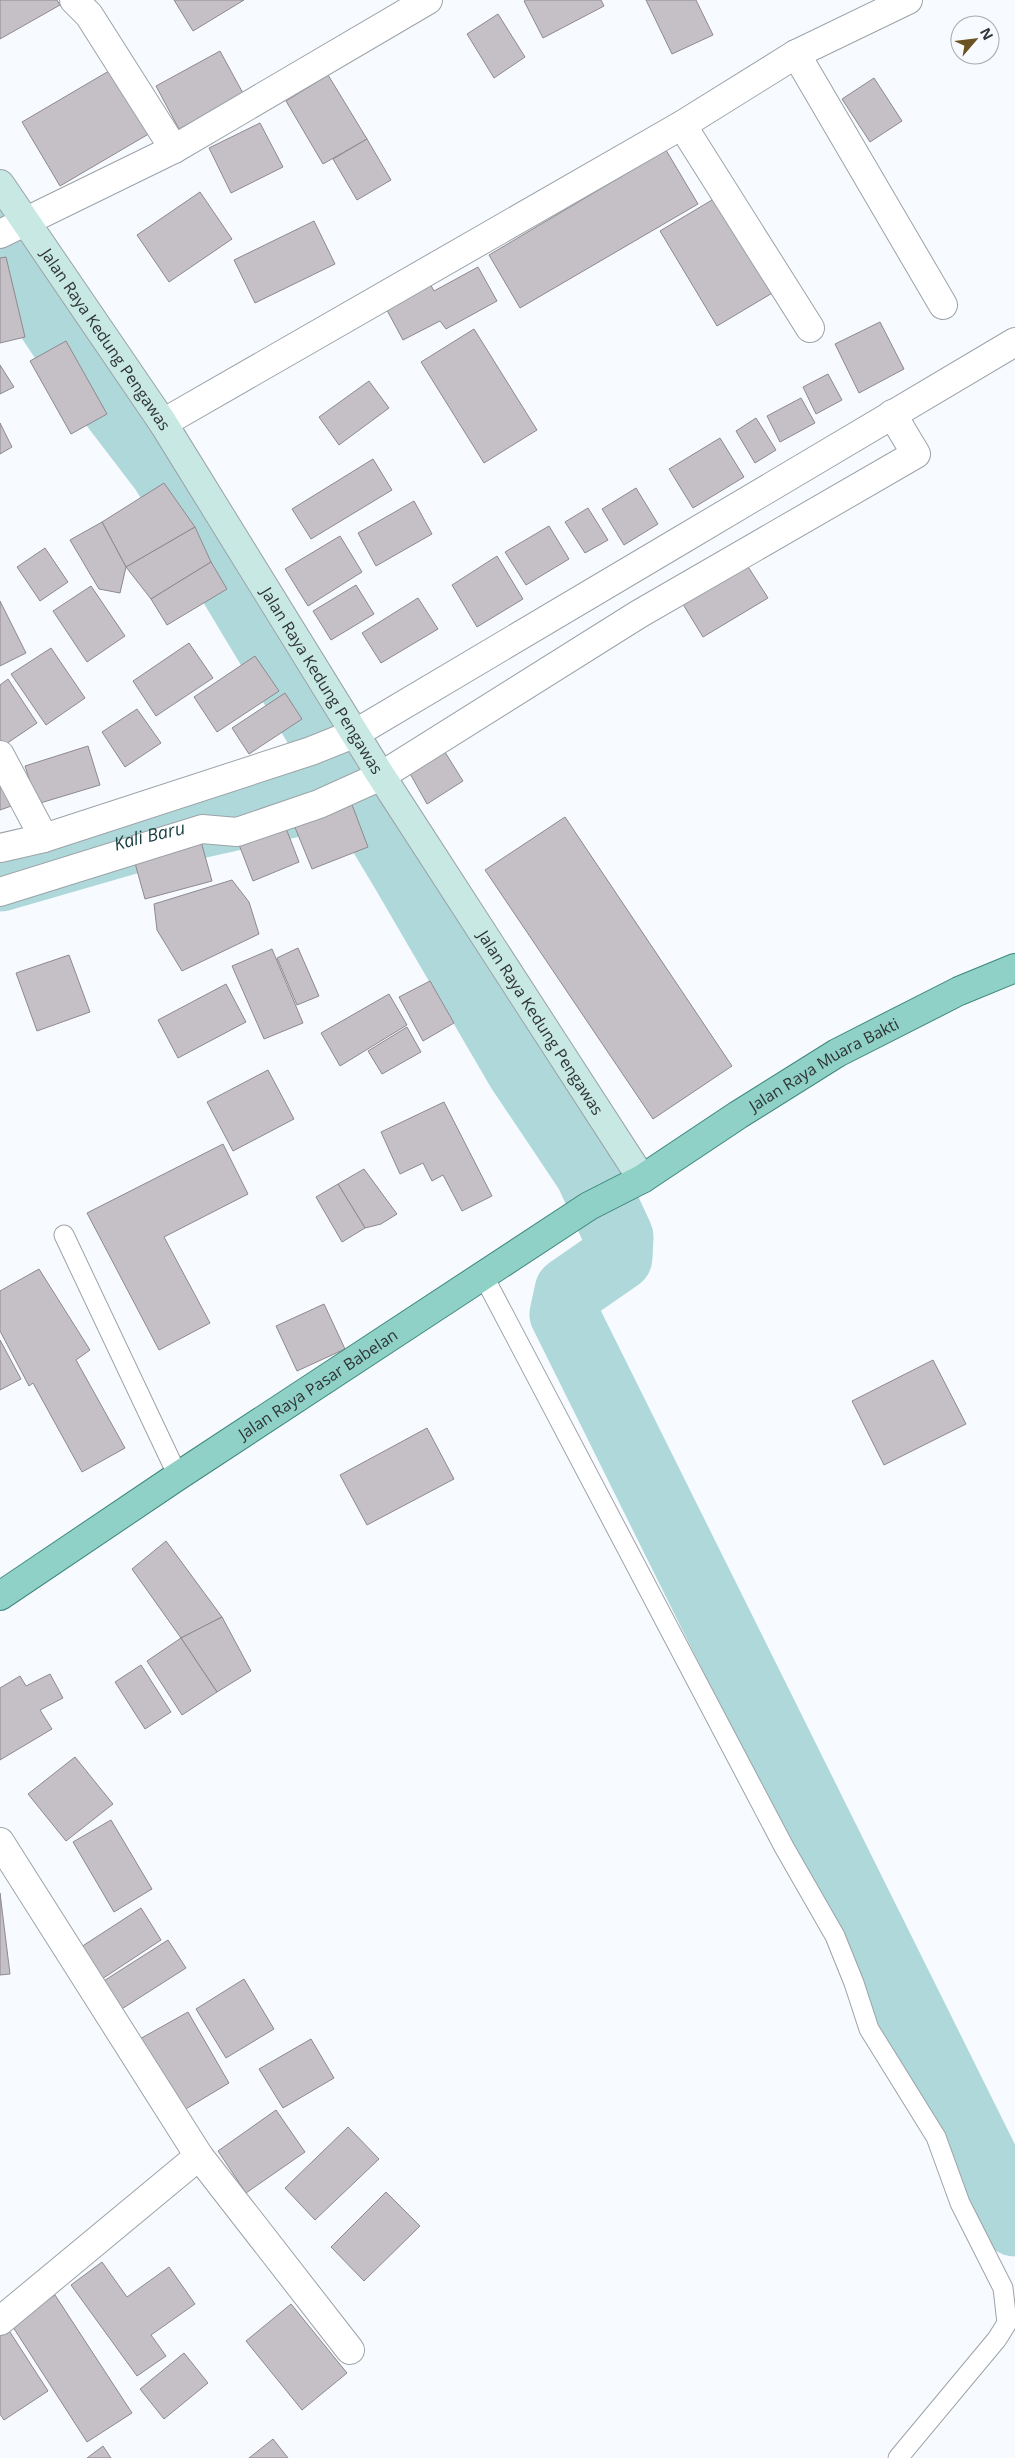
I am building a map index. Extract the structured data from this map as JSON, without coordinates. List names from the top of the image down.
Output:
{
  "streets": {
    "main road": ["Jalan Raya Muara Bakti", "Jalan Raya Pasar Babelan"],
    "street": ["Jalan Raya Kedung Pengawas"]
  },
  "crossings": [
    ["Jalan Raya Kedung Pengawas", "Jalan Raya Muara Bakti"],
    ["Jalan Raya Kedung Pengawas", "Jalan Raya Pasar Babelan"],
    ["Jalan Raya Muara Bakti", "Jalan Raya Pasar Babelan"]
  ],
  "water": ["Kali Baru"],
  "north": "top right"
}
